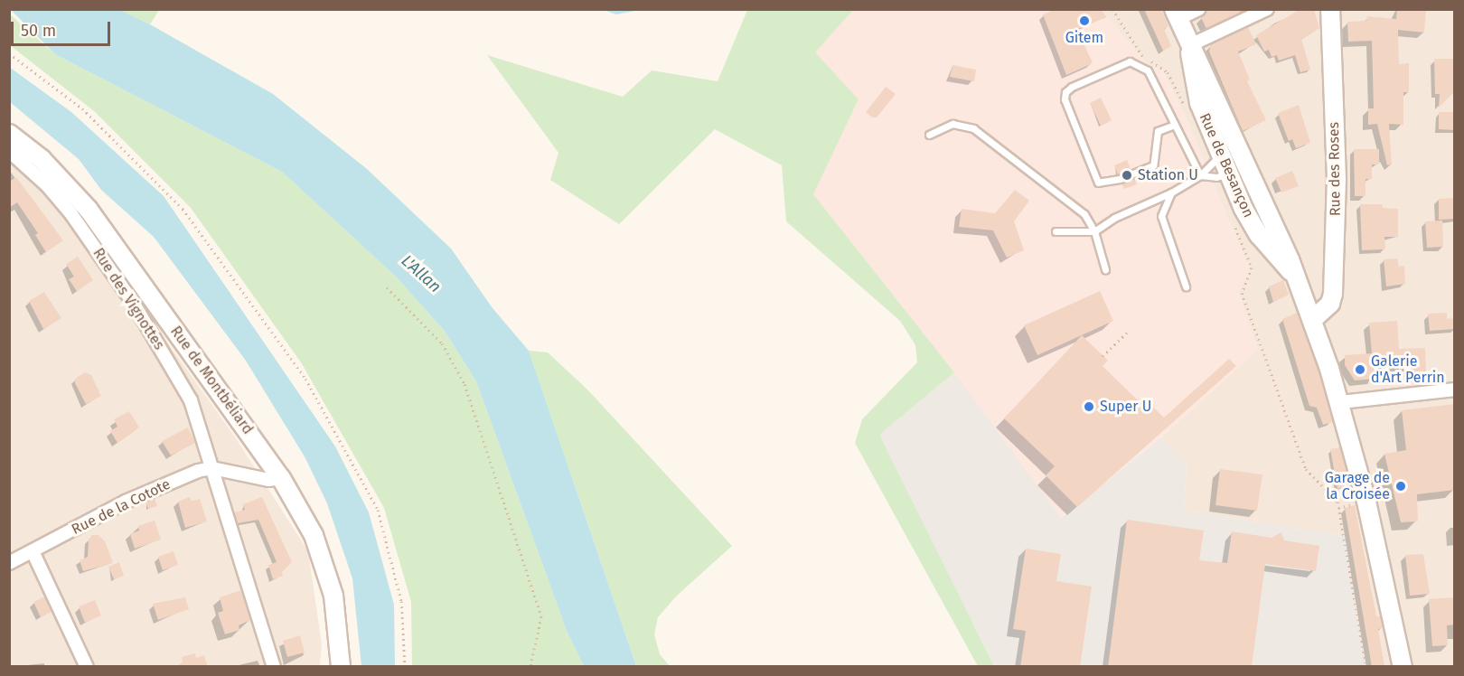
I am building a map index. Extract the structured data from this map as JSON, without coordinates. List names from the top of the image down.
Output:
{
  "streets": {
    "main road": ["Rue de Besançon", "Rue des Roses", "Rue de Montbéliard"],
    "street": ["Rue des Vignottes", "Rue de la Cotote"]
  },
  "crossings": [
    ["Rue de Besançon", "Rue des Roses"],
    ["Rue des Vignottes", "Rue de la Cotote"]
  ],
  "water": ["L'Allan"],
  "places": [
    "Gitem",
    "Station U",
    "Galerie d'Art Perrin",
    "Super U",
    "Garage de la Croisée"
  ],
  "scale_bar": "50 m"
}
